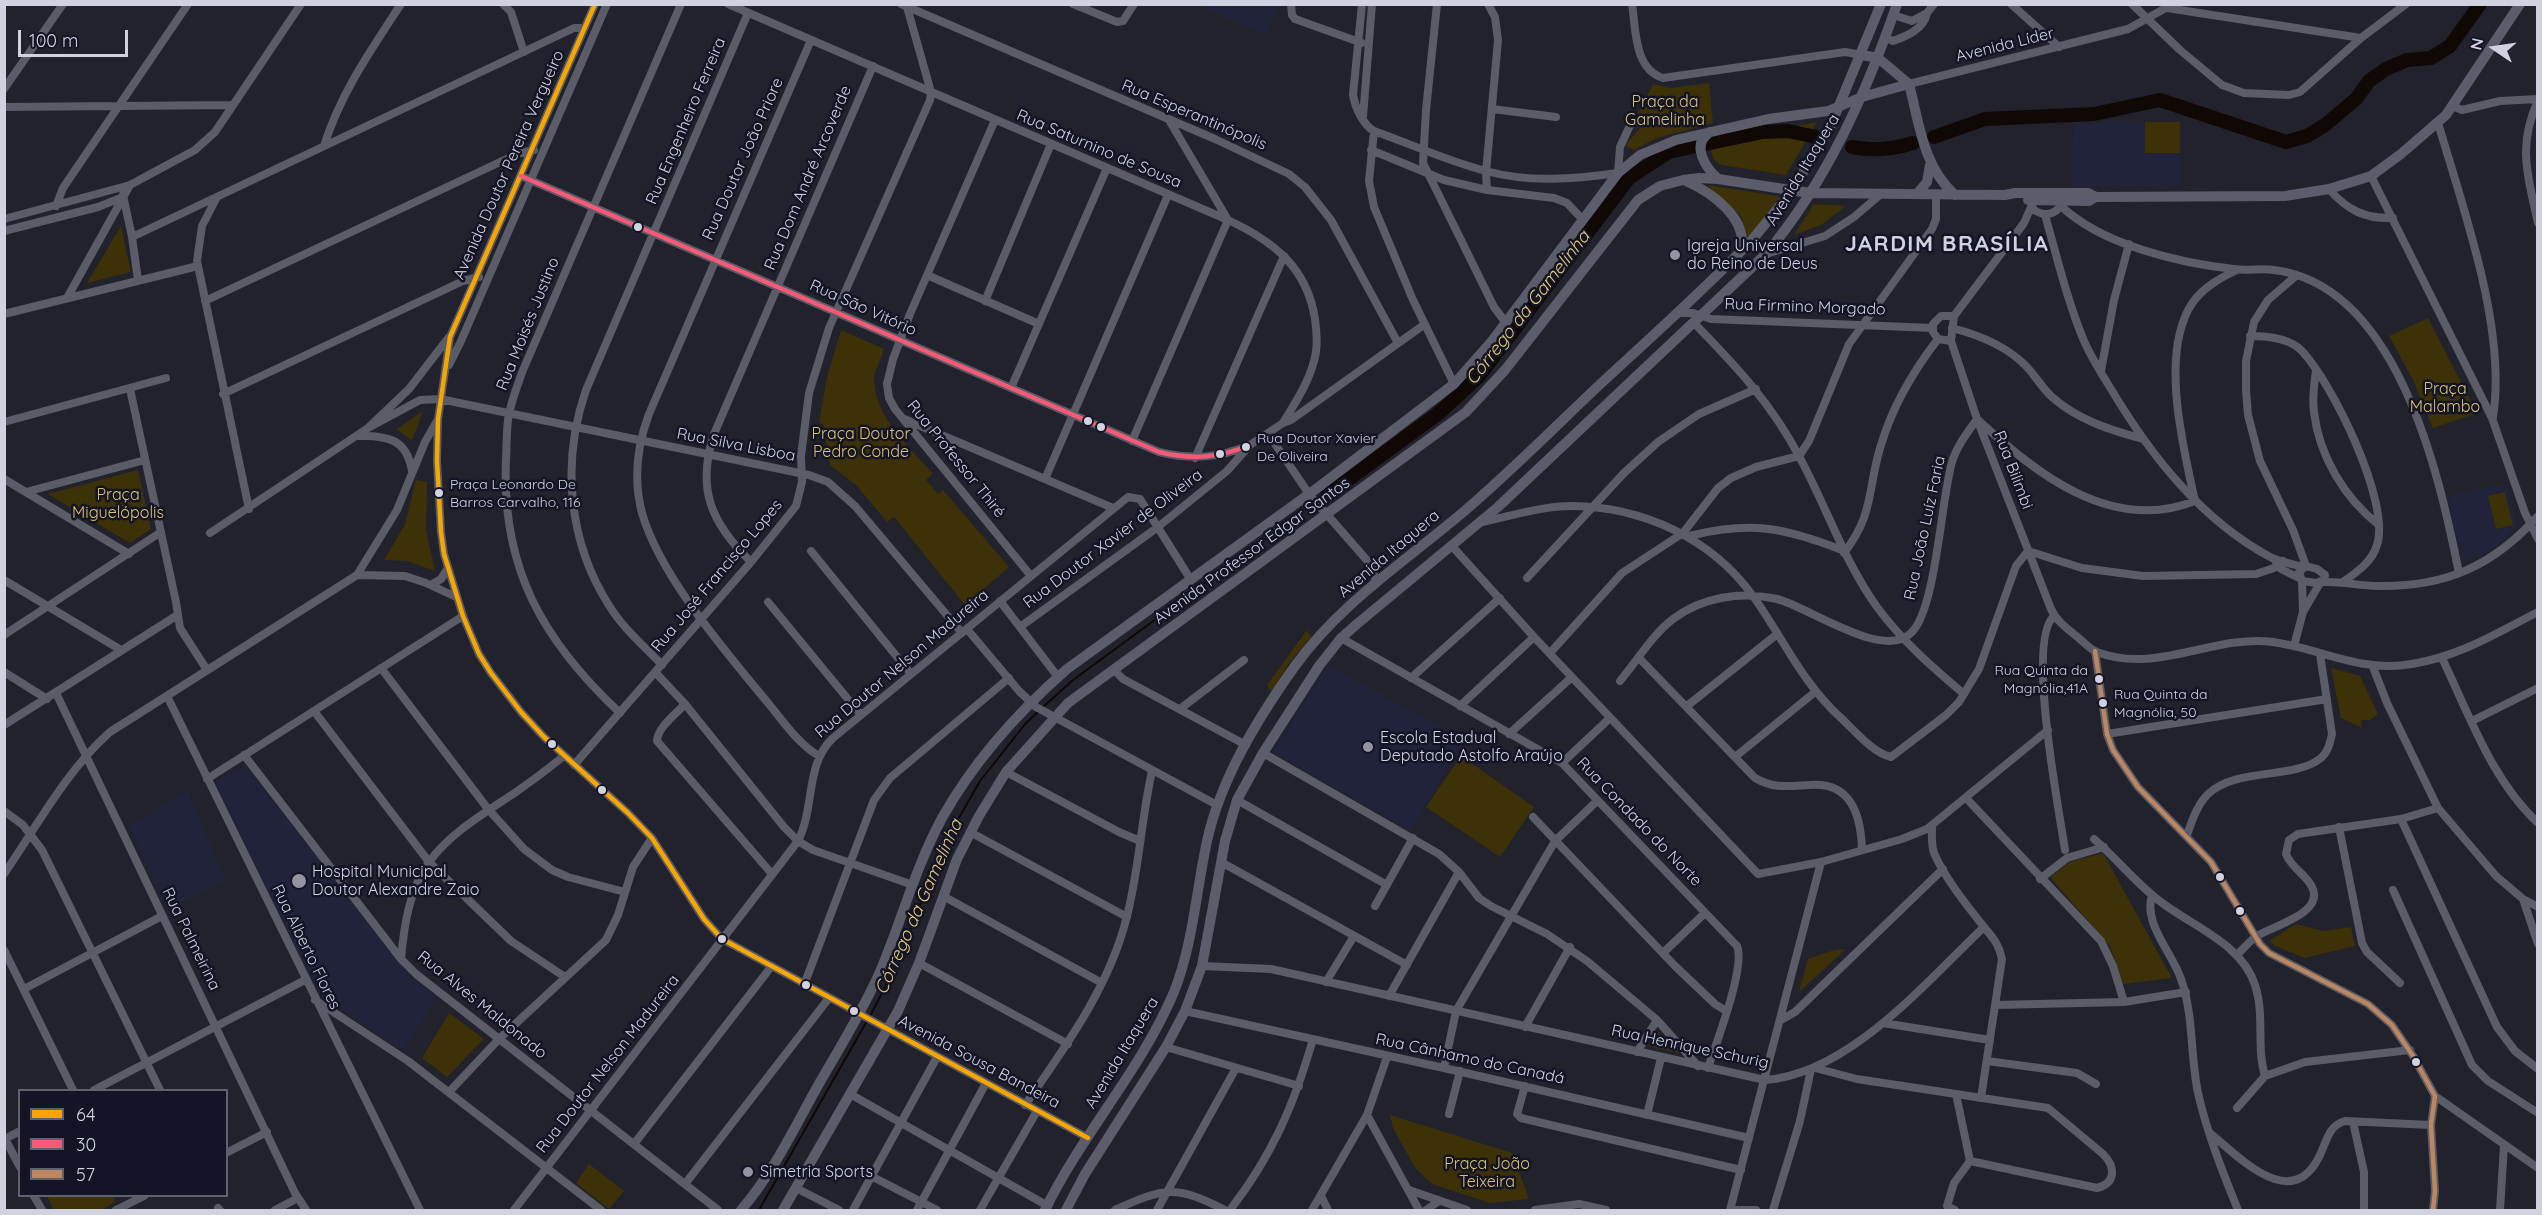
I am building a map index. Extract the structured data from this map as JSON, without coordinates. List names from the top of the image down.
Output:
{
  "streets": {
    "main road": ["Avenida Líder", "Avenida Itaquera", "Avenida Professor Edgar Santos"],
    "street": [
      "Rua Esperantinópolis",
      "Rua Engenheiro Ferreira",
      "Rua Saturnino de Sousa",
      "Rua Doutor João Priore",
      "Avenida Doutor Pereira Vergueiro",
      "Rua Dom André Arcoverde",
      "Rua Firmino Morgado",
      "Rua São Vitório",
      "Rua Moisés Justino",
      "Rua Silva Lisboa",
      "Rua Professor Thiré",
      "Rua Bilimbi",
      "Rua João Luíz Faria",
      "Rua Doutor Xavier de Oliveira",
      "Rua José Francisco Lopes",
      "Rua Doutor Nelson Madureira",
      "Rua Condado do Norte",
      "Rua Palmeirina",
      "Rua Alberto Flores",
      "Rua Alves Maldonado",
      "Rua Henrique Schurig",
      "Rua Cânhamo do Canadá",
      "Avenida Sousa Bandeira"
    ]
  },
  "crossings": [
    ["Avenida Líder", "Avenida Itaquera"],
    ["Avenida Líder", "Avenida Professor Edgar Santos"],
    ["Rua Esperantinópolis", "Rua Doutor Xavier de Oliveira"],
    ["Rua Engenheiro Ferreira", "Rua Saturnino de Sousa"],
    ["Rua Engenheiro Ferreira", "Rua São Vitório"],
    ["Rua Engenheiro Ferreira", "Rua Silva Lisboa"],
    ["Rua Engenheiro Ferreira", "Rua José Francisco Lopes"],
    ["Rua Saturnino de Sousa", "Rua Doutor João Priore"],
    ["Rua Saturnino de Sousa", "Rua Dom André Arcoverde"],
    ["Rua Saturnino de Sousa", "Rua Professor Thiré"],
    ["Rua Saturnino de Sousa", "Rua Doutor Xavier de Oliveira"],
    ["Rua Saturnino de Sousa", "Rua José Francisco Lopes"],
    ["Rua Doutor João Priore", "Rua São Vitório"],
    ["Rua Doutor João Priore", "Rua Silva Lisboa"],
    ["Rua Doutor João Priore", "Rua José Francisco Lopes"],
    ["Rua Doutor João Priore", "Rua Doutor Nelson Madureira"],
    ["Avenida Doutor Pereira Vergueiro", "Rua São Vitório"],
    ["Avenida Doutor Pereira Vergueiro", "Rua Silva Lisboa"],
    ["Avenida Doutor Pereira Vergueiro", "Avenida Sousa Bandeira"],
    ["Avenida Itaquera", "Rua Firmino Morgado"],
    ["Avenida Itaquera", "Rua Silva Lisboa"],
    ["Avenida Itaquera", "Avenida Professor Edgar Santos"],
    ["Avenida Itaquera", "Rua Condado do Norte"],
    ["Avenida Itaquera", "Rua Henrique Schurig"],
    ["Avenida Itaquera", "Rua Cânhamo do Canadá"],
    ["Avenida Itaquera", "Avenida Sousa Bandeira"],
    ["Rua Dom André Arcoverde", "Rua São Vitório"],
    ["Rua Dom André Arcoverde", "Rua Silva Lisboa"],
    ["Rua Dom André Arcoverde", "Rua José Francisco Lopes"],
    ["Rua São Vitório", "Rua Moisés Justino"],
    ["Rua São Vitório", "Rua Professor Thiré"],
    ["Rua São Vitório", "Rua José Francisco Lopes"],
    ["Rua Moisés Justino", "Rua Silva Lisboa"],
    ["Rua Moisés Justino", "Rua José Francisco Lopes"],
    ["Rua Silva Lisboa", "Avenida Professor Edgar Santos"],
    ["Rua Silva Lisboa", "Rua José Francisco Lopes"],
    ["Rua Silva Lisboa", "Rua Doutor Nelson Madureira"],
    ["Rua Silva Lisboa", "Avenida Sousa Bandeira"],
    ["Rua Professor Thiré", "Rua Doutor Nelson Madureira"],
    ["Rua Bilimbi", "Rua João Luíz Faria"],
    ["Rua Doutor Xavier de Oliveira", "Rua Doutor Nelson Madureira"],
    ["Avenida Professor Edgar Santos", "Rua Doutor Nelson Madureira"],
    ["Avenida Professor Edgar Santos", "Avenida Sousa Bandeira"],
    ["Rua José Francisco Lopes", "Avenida Sousa Bandeira"],
    ["Rua Doutor Nelson Madureira", "Rua Alves Maldonado"],
    ["Rua Doutor Nelson Madureira", "Avenida Sousa Bandeira"]
  ],
  "districts": ["JARDIM BRASÍLIA"],
  "water": ["Córrego da Gamelinha"],
  "parks": [
    "Praça da Gamelinha",
    "Praça Malambo",
    "Praça Doutor Pedro Conde",
    "Praça Miguelópolis",
    "Praça João Teixeira"
  ],
  "places": [
    "Igreja Universal do Reino de Deus",
    "Rua Doutor Xavier De Oliveira",
    "Praça Leonardo De Barros Carvalho, 116",
    "Rua Quinta da Magnólia,41A",
    "Rua Quinta da Magnólia, 50",
    "Escola Estadual Deputado Astolfo Araújo",
    "Hospital Municipal Doutor Alexandre Zaio",
    "Simetria Sports"
  ],
  "lines": ["transit line 64", "transit line 30", "transit line 57"],
  "legend": ["64", "30", "57"],
  "scale_bar": "100 m",
  "north": "left"
}
